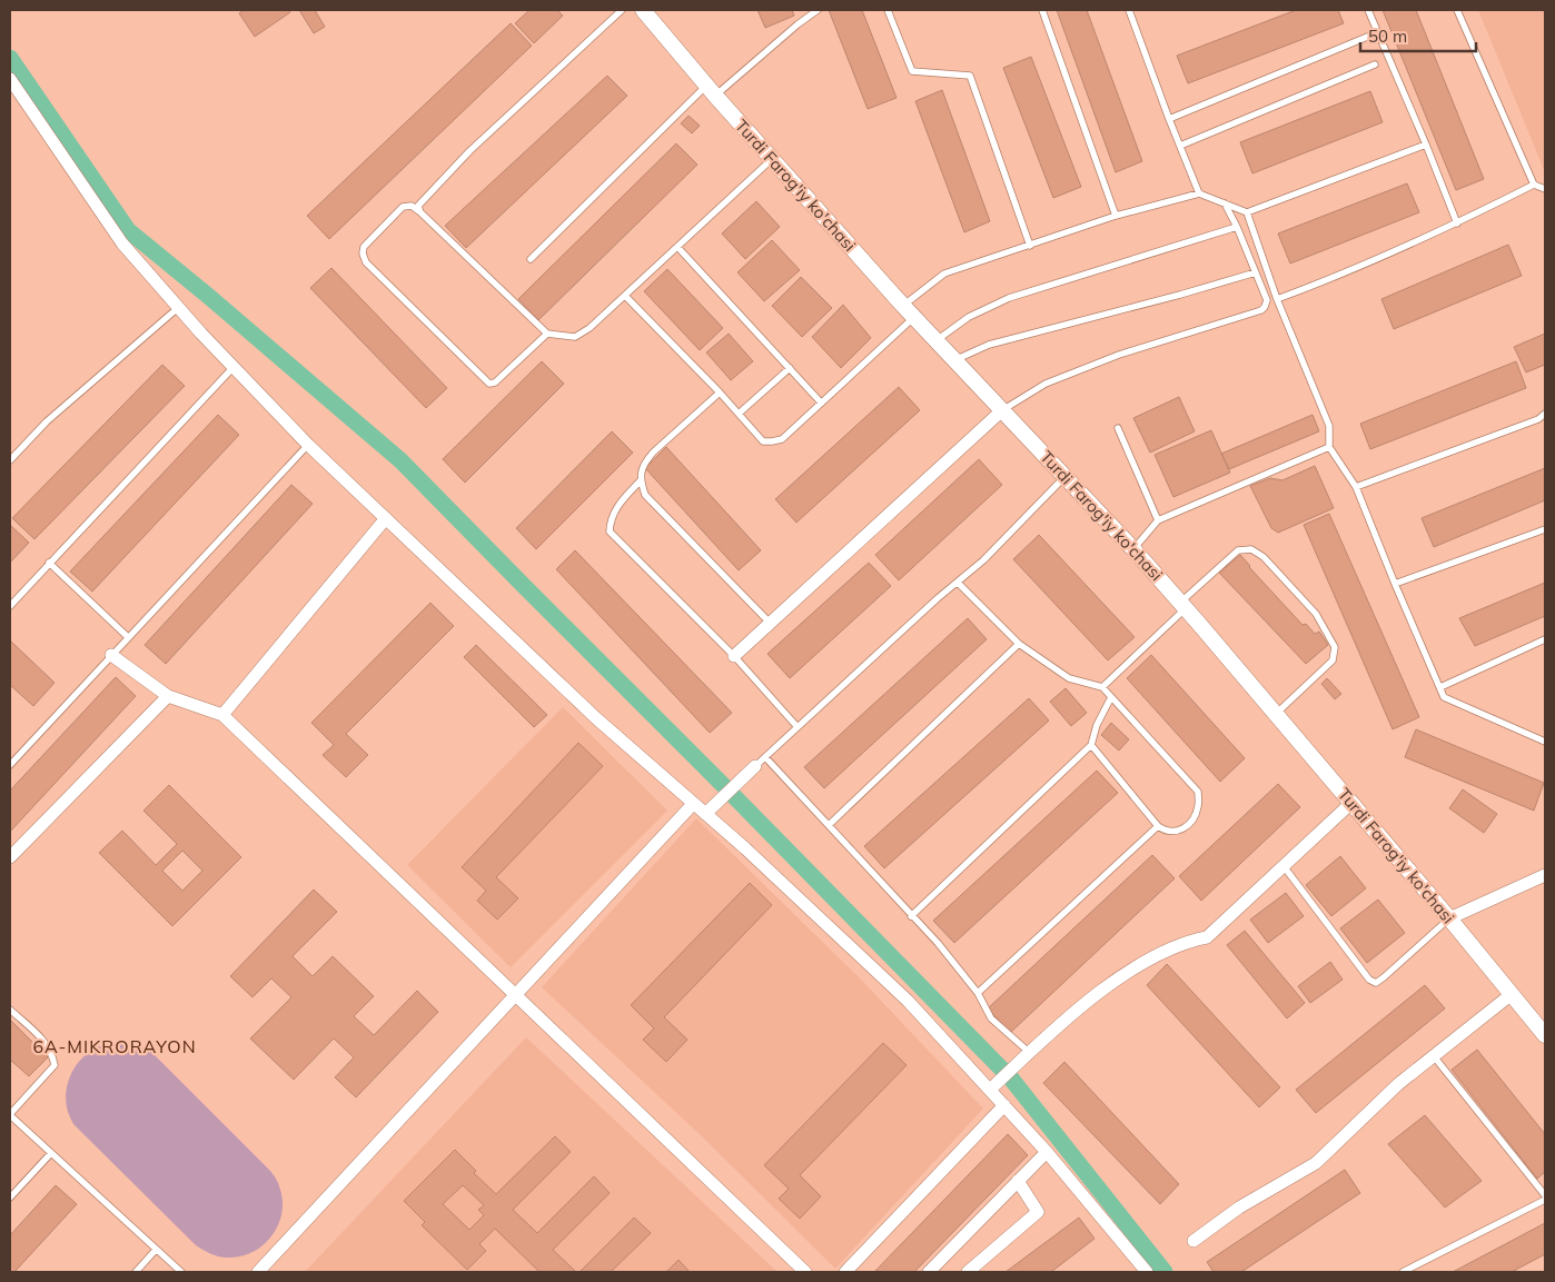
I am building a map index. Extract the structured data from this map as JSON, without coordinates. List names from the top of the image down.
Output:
{
  "streets": {
    "street": ["Turdi Farog'iy ko'chasi"]
  },
  "districts": ["6A-MIKRORAYON"],
  "scale_bar": "50 m"
}
